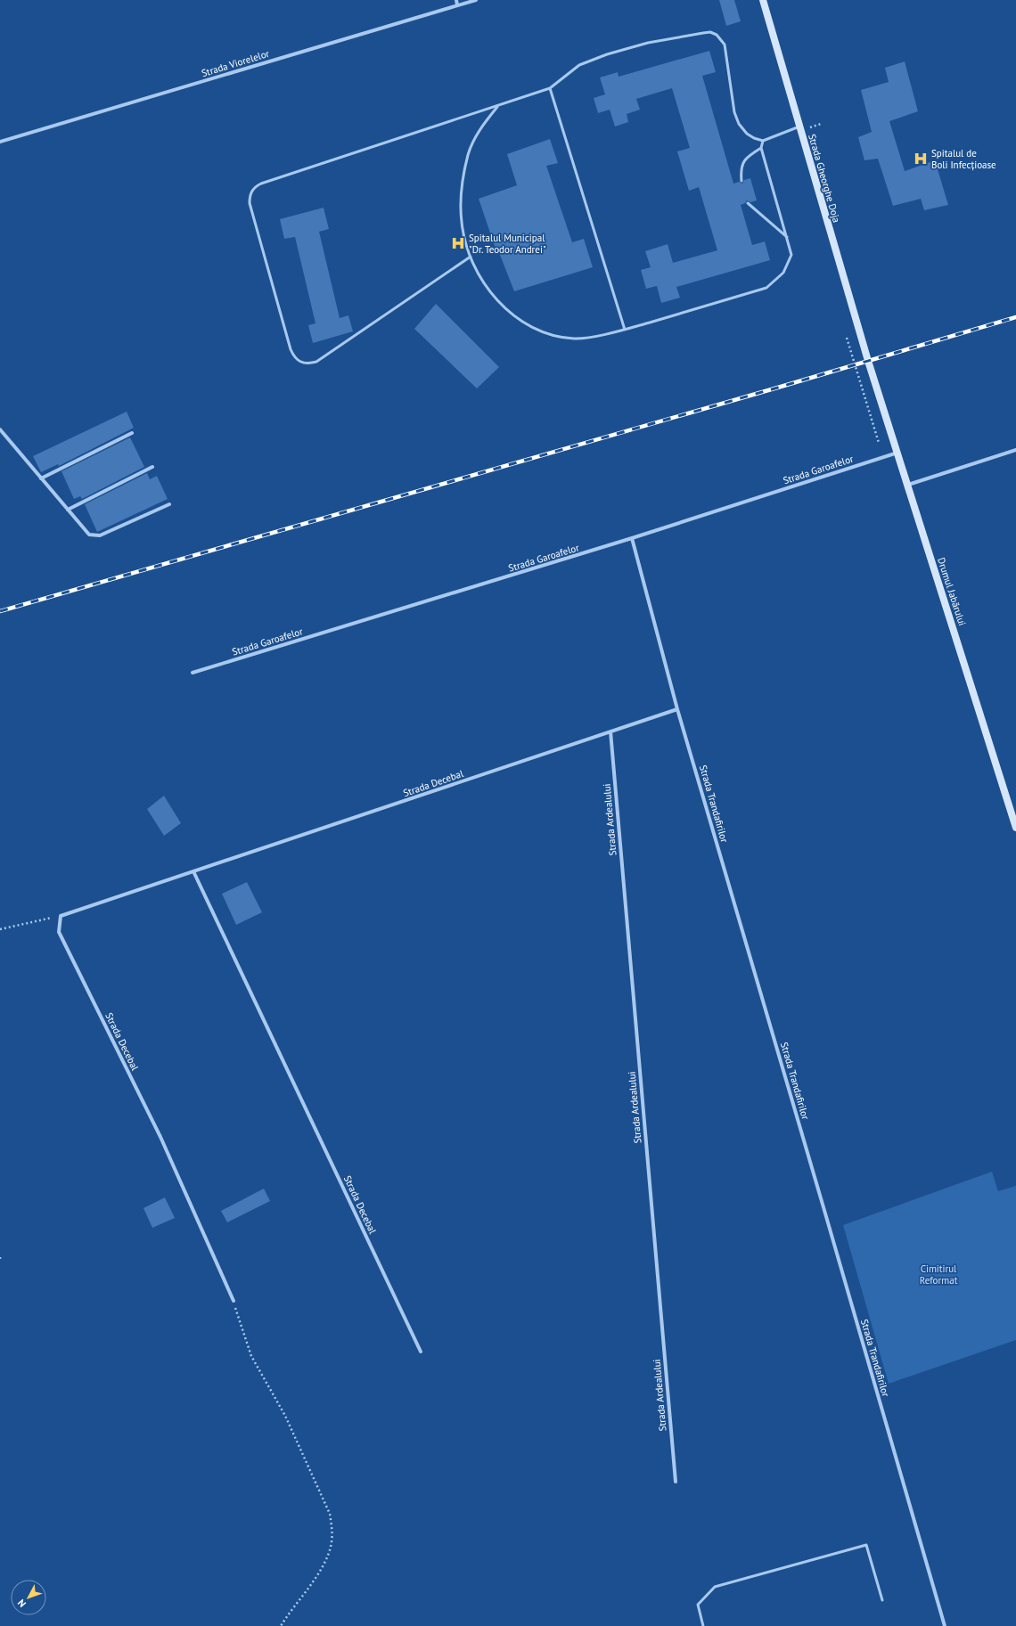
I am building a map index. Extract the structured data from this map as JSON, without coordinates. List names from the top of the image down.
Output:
{
  "streets": {
    "main road": ["Strada Gheorghe Doja", "Drumul Jabărului"],
    "street": [
      "Strada Viorelelor",
      "Strada Garoafelor",
      "Strada Decebal",
      "Strada Trandafirilor",
      "Strada Ardealului"
    ]
  },
  "crossings": [
    ["Strada Gheorghe Doja", "Drumul Jabărului"],
    ["Strada Garoafelor", "Drumul Jabărului"],
    ["Strada Garoafelor", "Strada Trandafirilor"],
    ["Strada Decebal", "Strada Trandafirilor"],
    ["Strada Decebal", "Strada Ardealului"]
  ],
  "parks": ["Cimitirul Reformat"],
  "places": {
    "hospital": ["Spitalul de Boli Infecțioase", "Spitalul Municipal \"Dr. Teodor Andrei\""]
  },
  "north": "bottom left"
}
